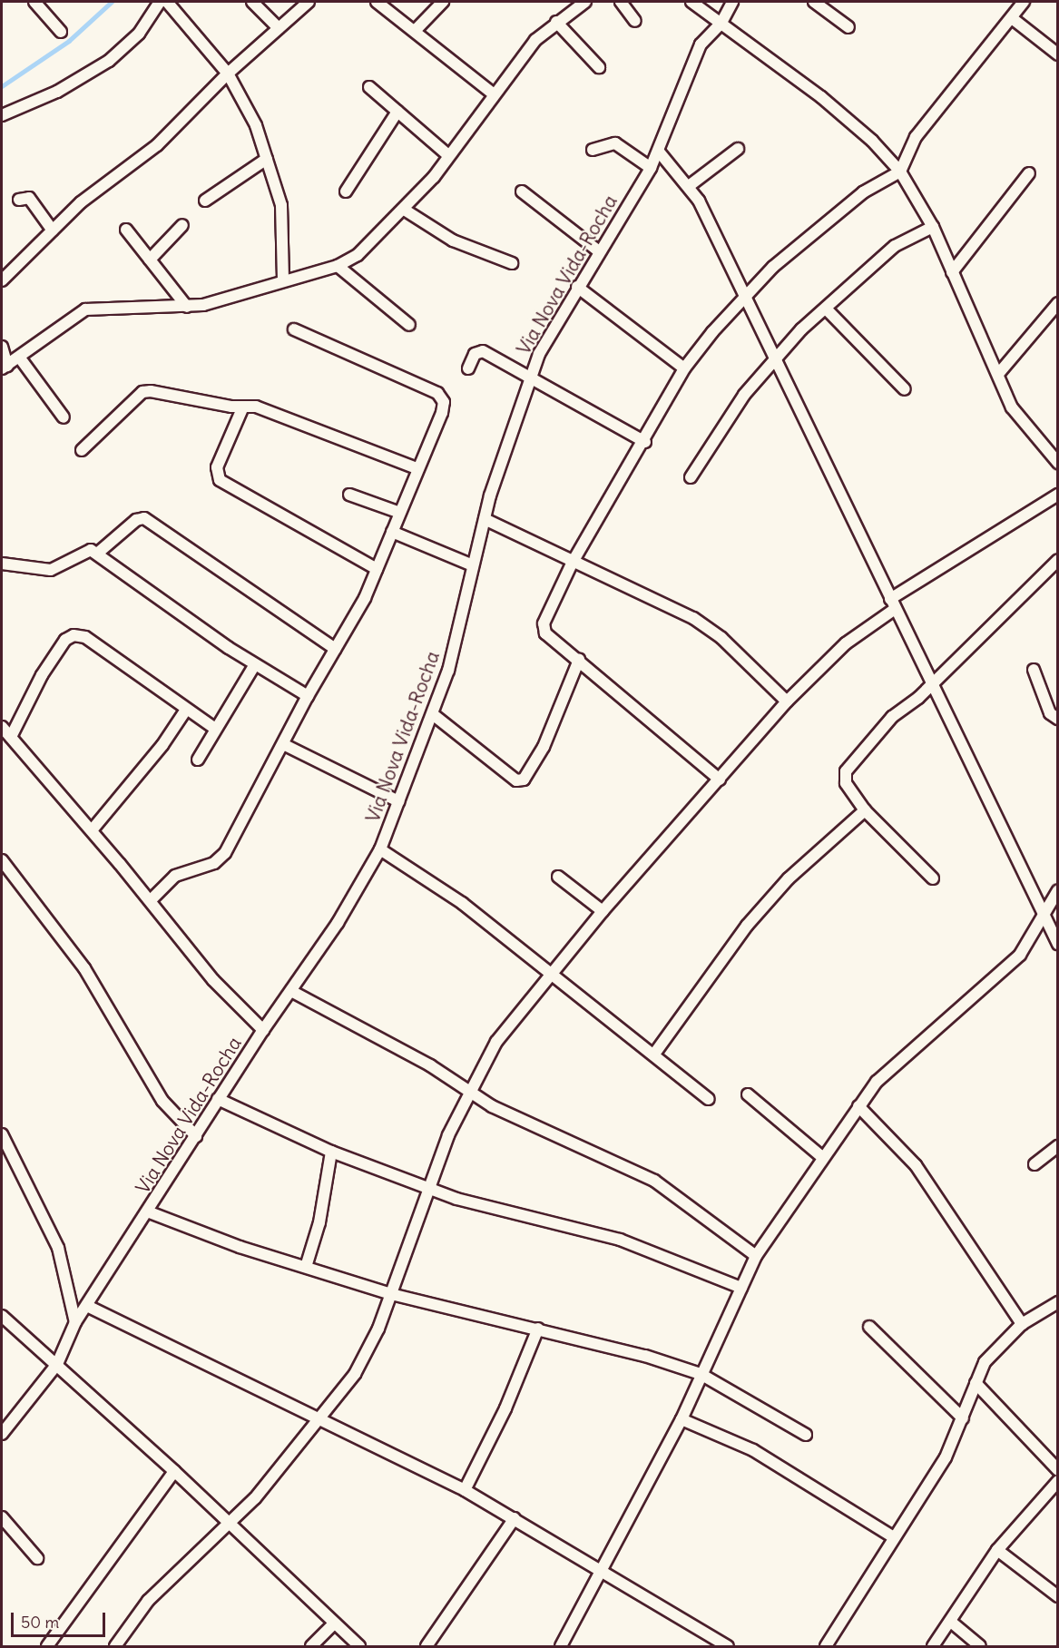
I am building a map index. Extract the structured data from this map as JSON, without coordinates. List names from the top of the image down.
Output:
{
  "streets": {
    "street": ["Via Nova Vida-Rocha"]
  },
  "scale_bar": "50 m"
}
